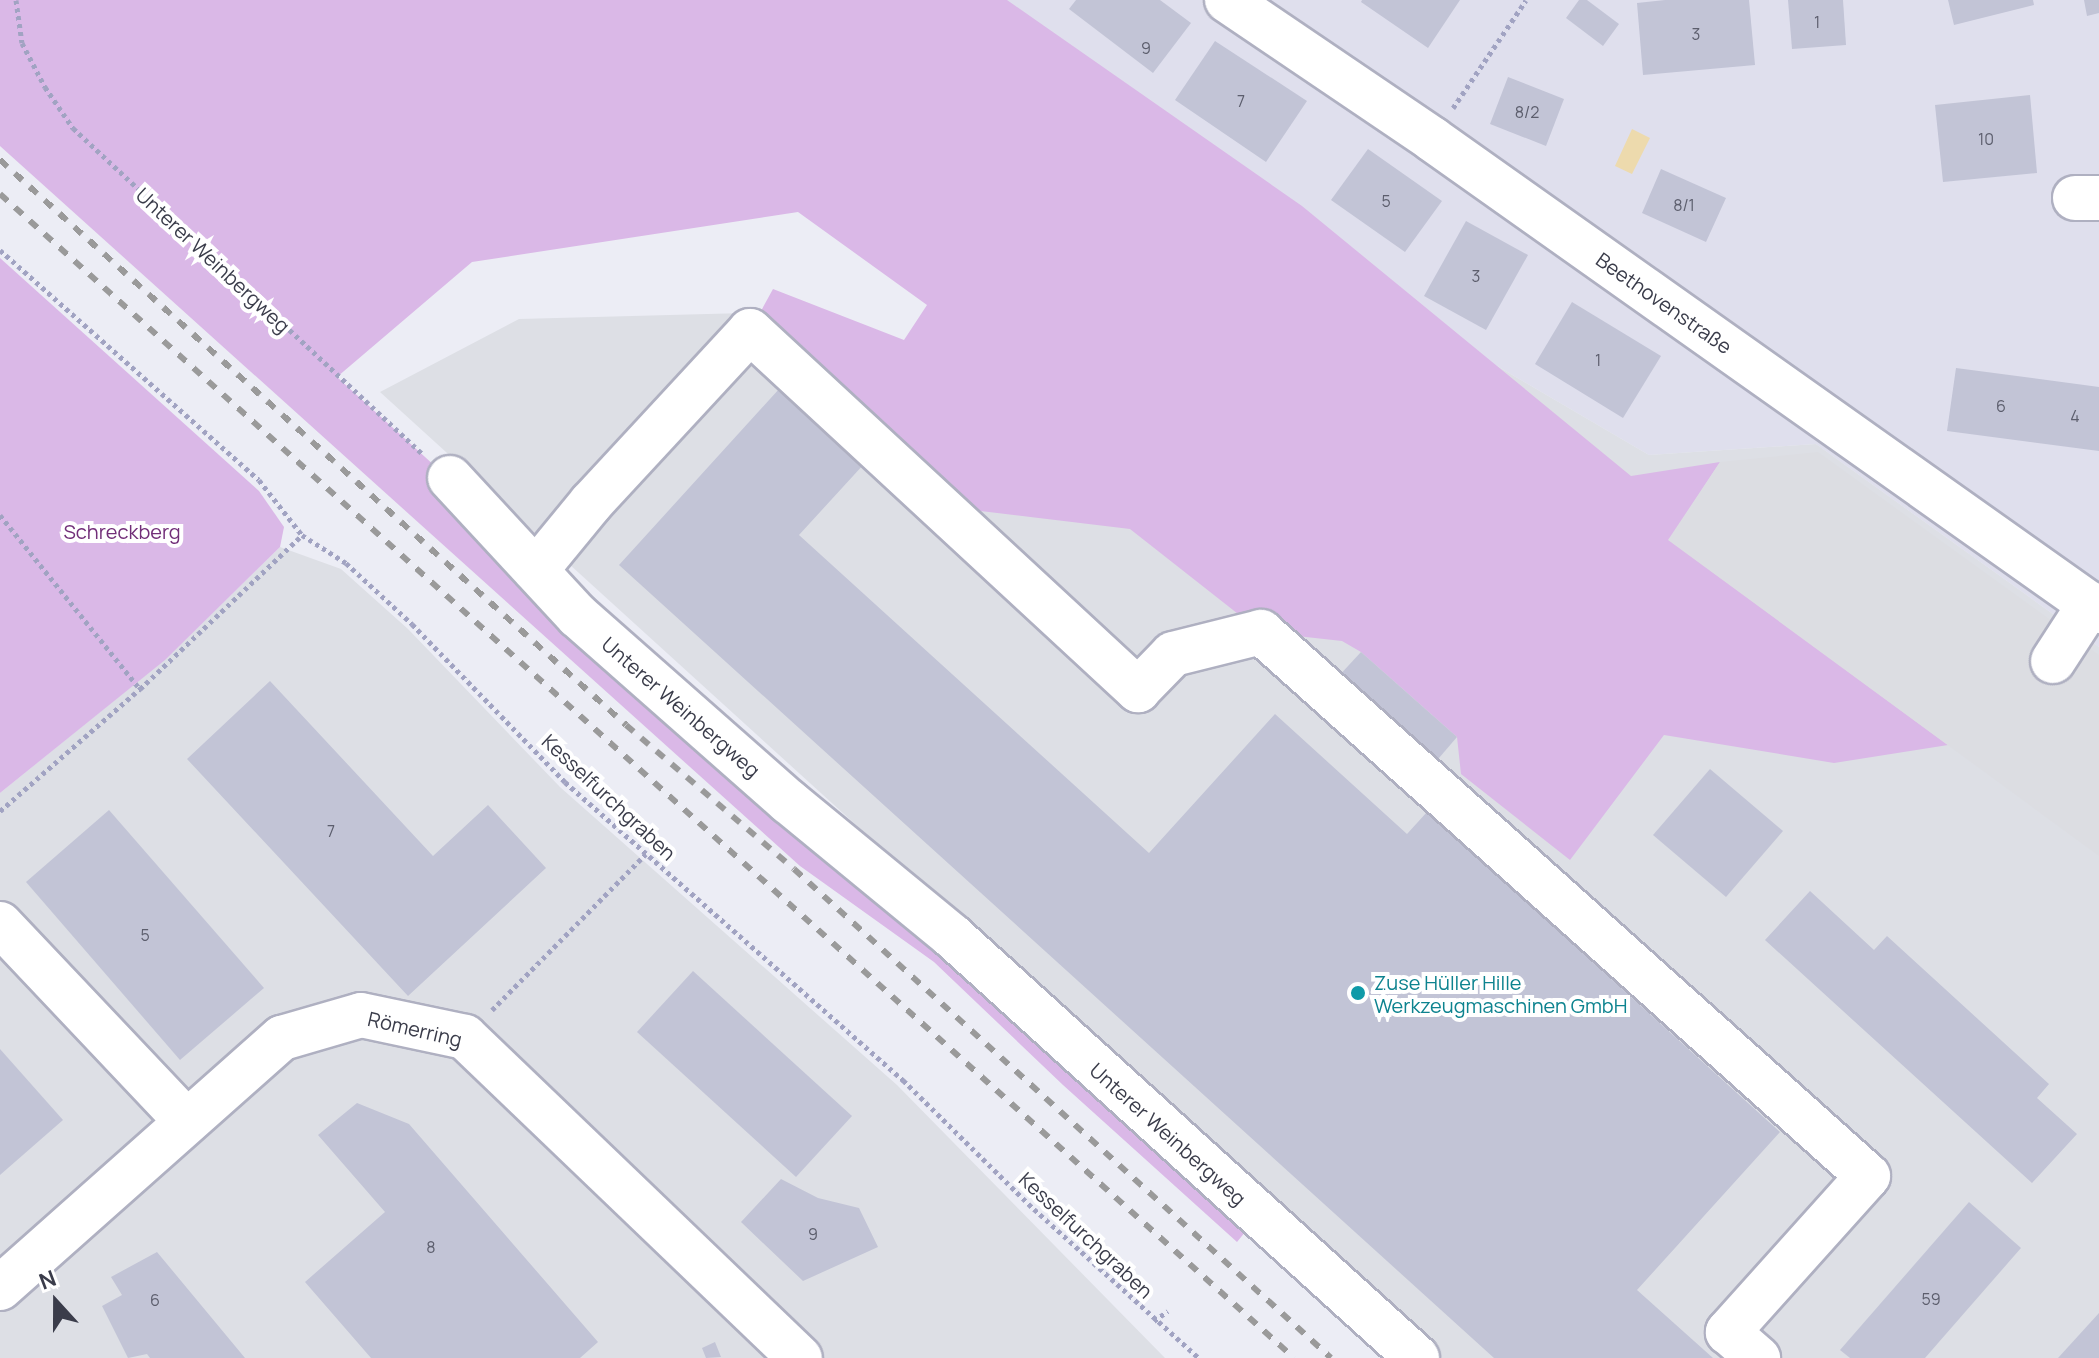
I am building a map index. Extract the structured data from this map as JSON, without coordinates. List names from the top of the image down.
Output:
{
  "streets": {
    "street": ["Unterer Weinbergweg", "Beethovenstraße", "Römerring"],
    "path": ["Kesselfurchgraben"]
  },
  "parks": ["Schreckberg"],
  "places": ["Zuse Hüller Hille Werkzeugmaschinen GmbH"],
  "house_numbers": [
    "1",
    "3",
    "9",
    "7",
    "8/2",
    "10",
    "5",
    "8/1",
    "3",
    "1",
    "6",
    "4",
    "7",
    "5",
    "9",
    "8",
    "59",
    "6"
  ],
  "north": "top"
}
